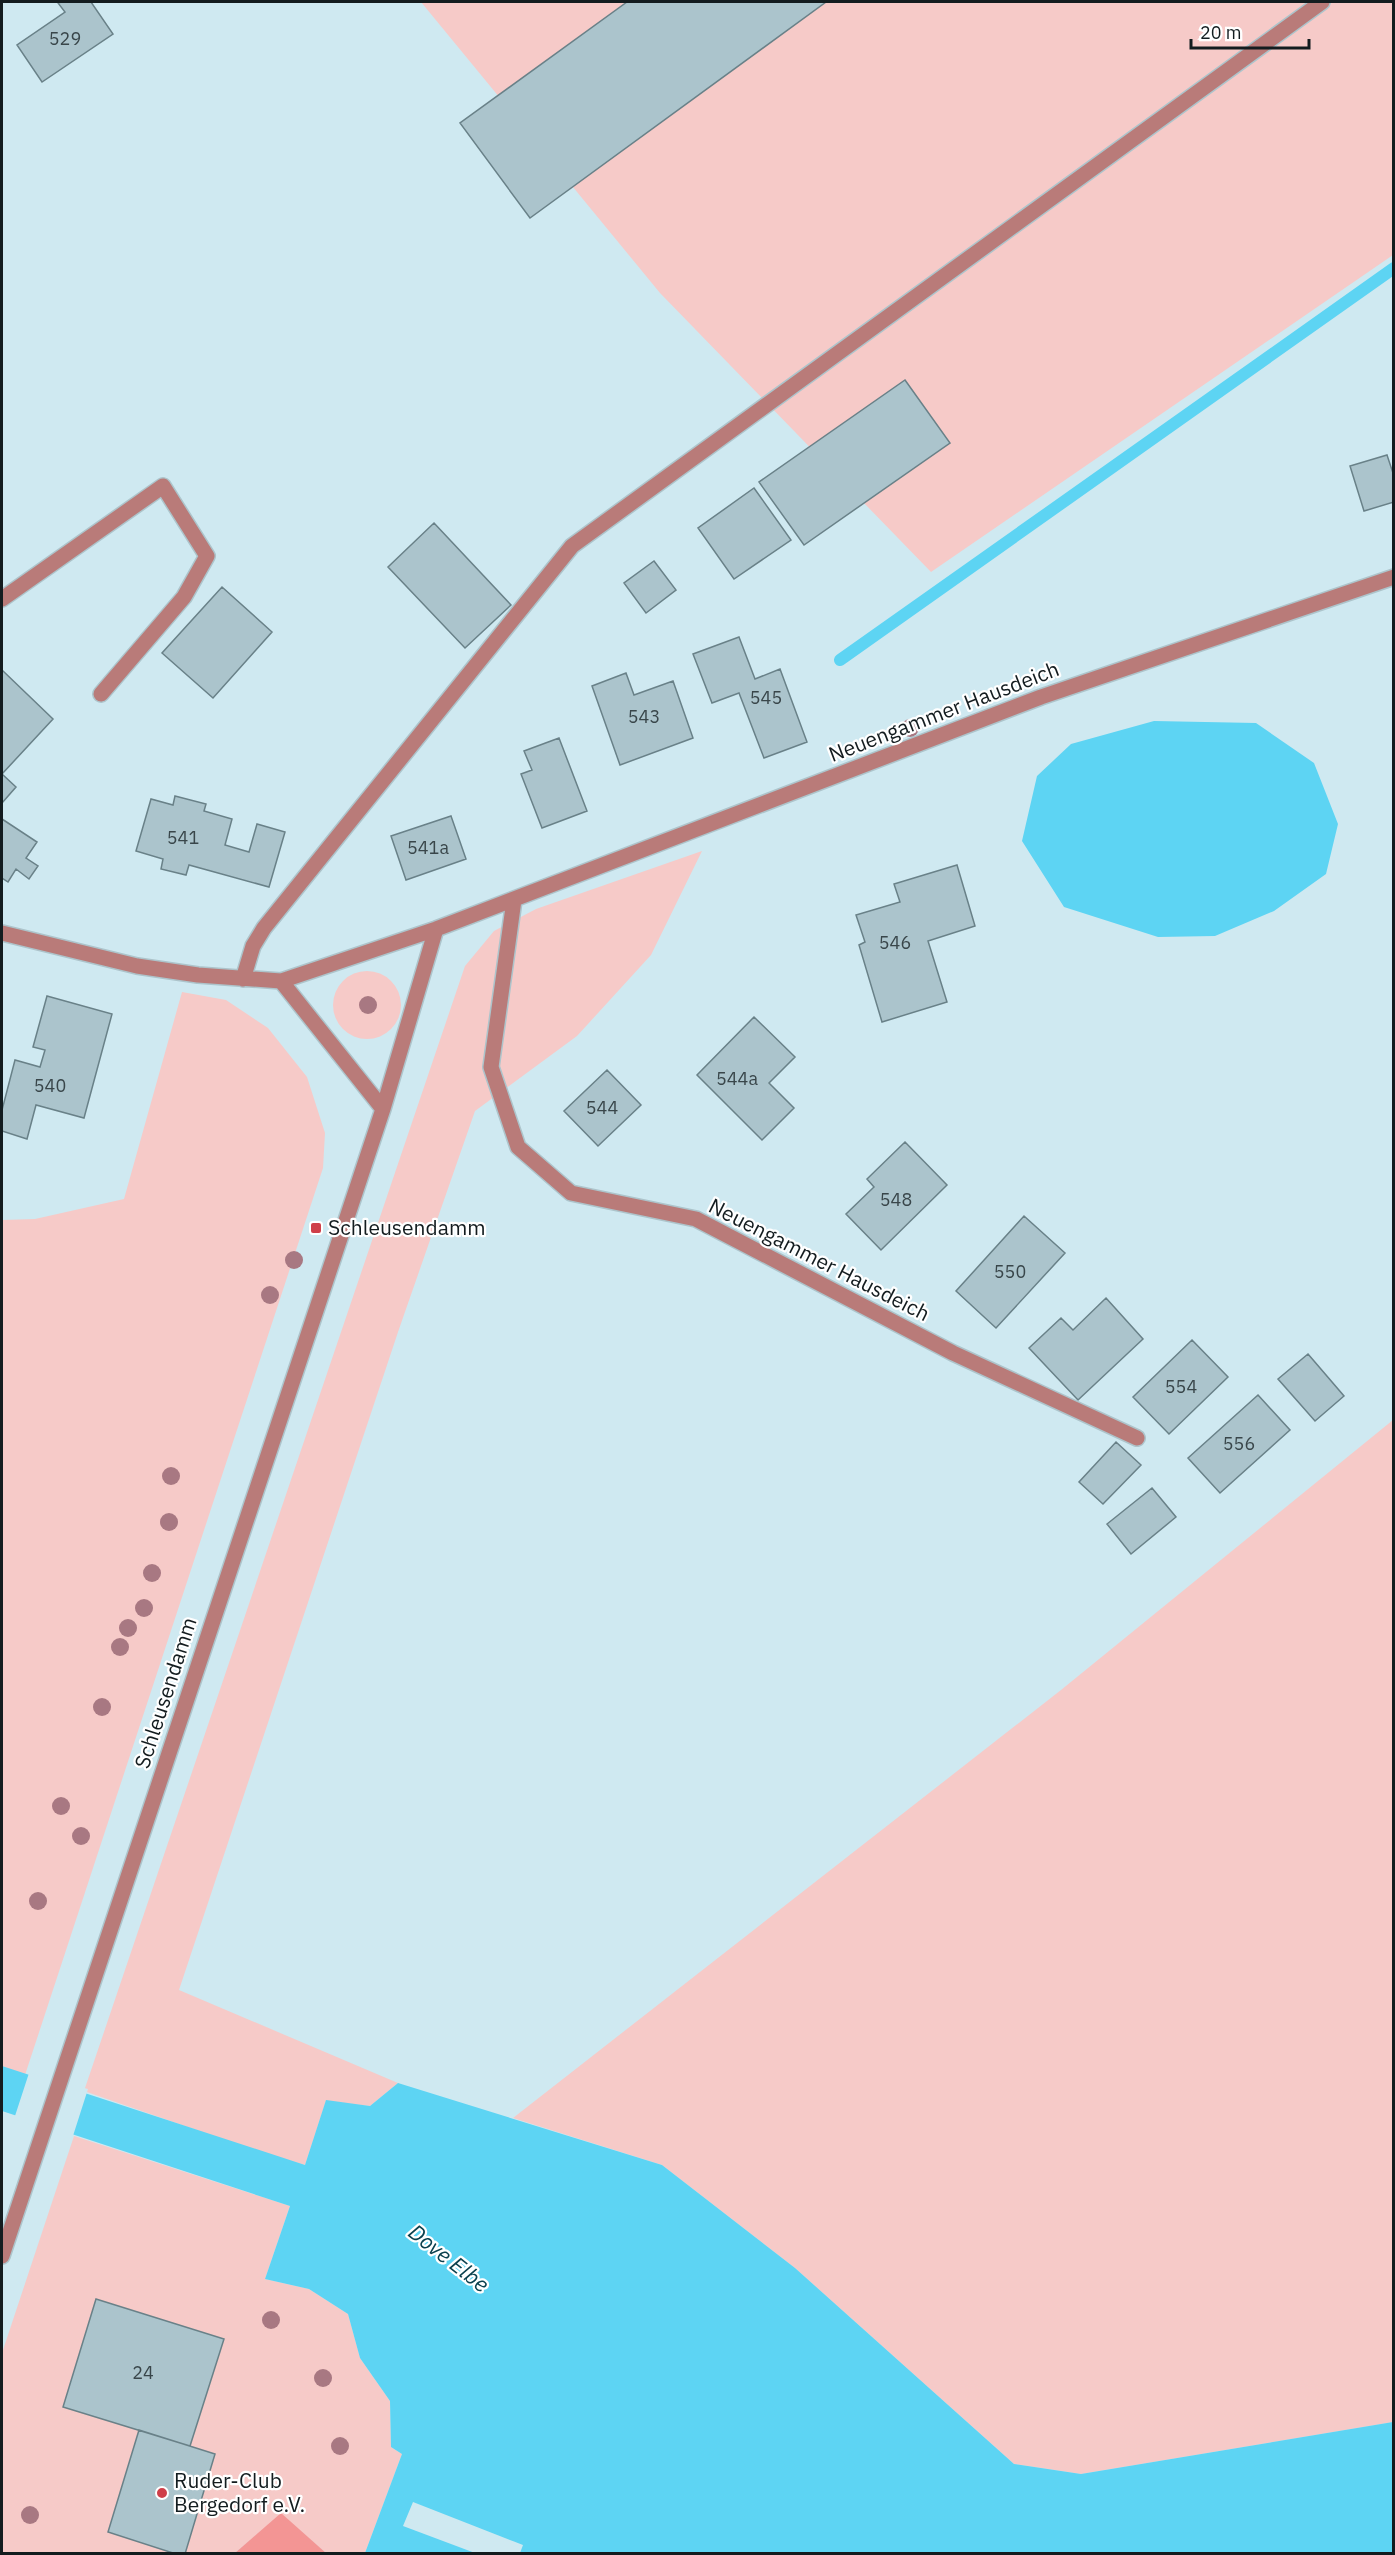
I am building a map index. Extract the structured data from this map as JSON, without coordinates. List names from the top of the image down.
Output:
{
  "streets": {
    "street": ["Neuengammer Hausdeich", "Schleusendamm"]
  },
  "crossings": [
    ["Neuengammer Hausdeich", "Schleusendamm"]
  ],
  "water": ["Dove Elbe"],
  "places": {
    "transit": ["Schleusendamm"],
    "other": ["Ruder-Club Bergedorf e.V."]
  },
  "house_numbers": [
    "529",
    "545",
    "543",
    "541",
    "541a",
    "546",
    "544a",
    "540",
    "544",
    "548",
    "550",
    "554",
    "556",
    "24"
  ],
  "scale_bar": "20 m"
}
